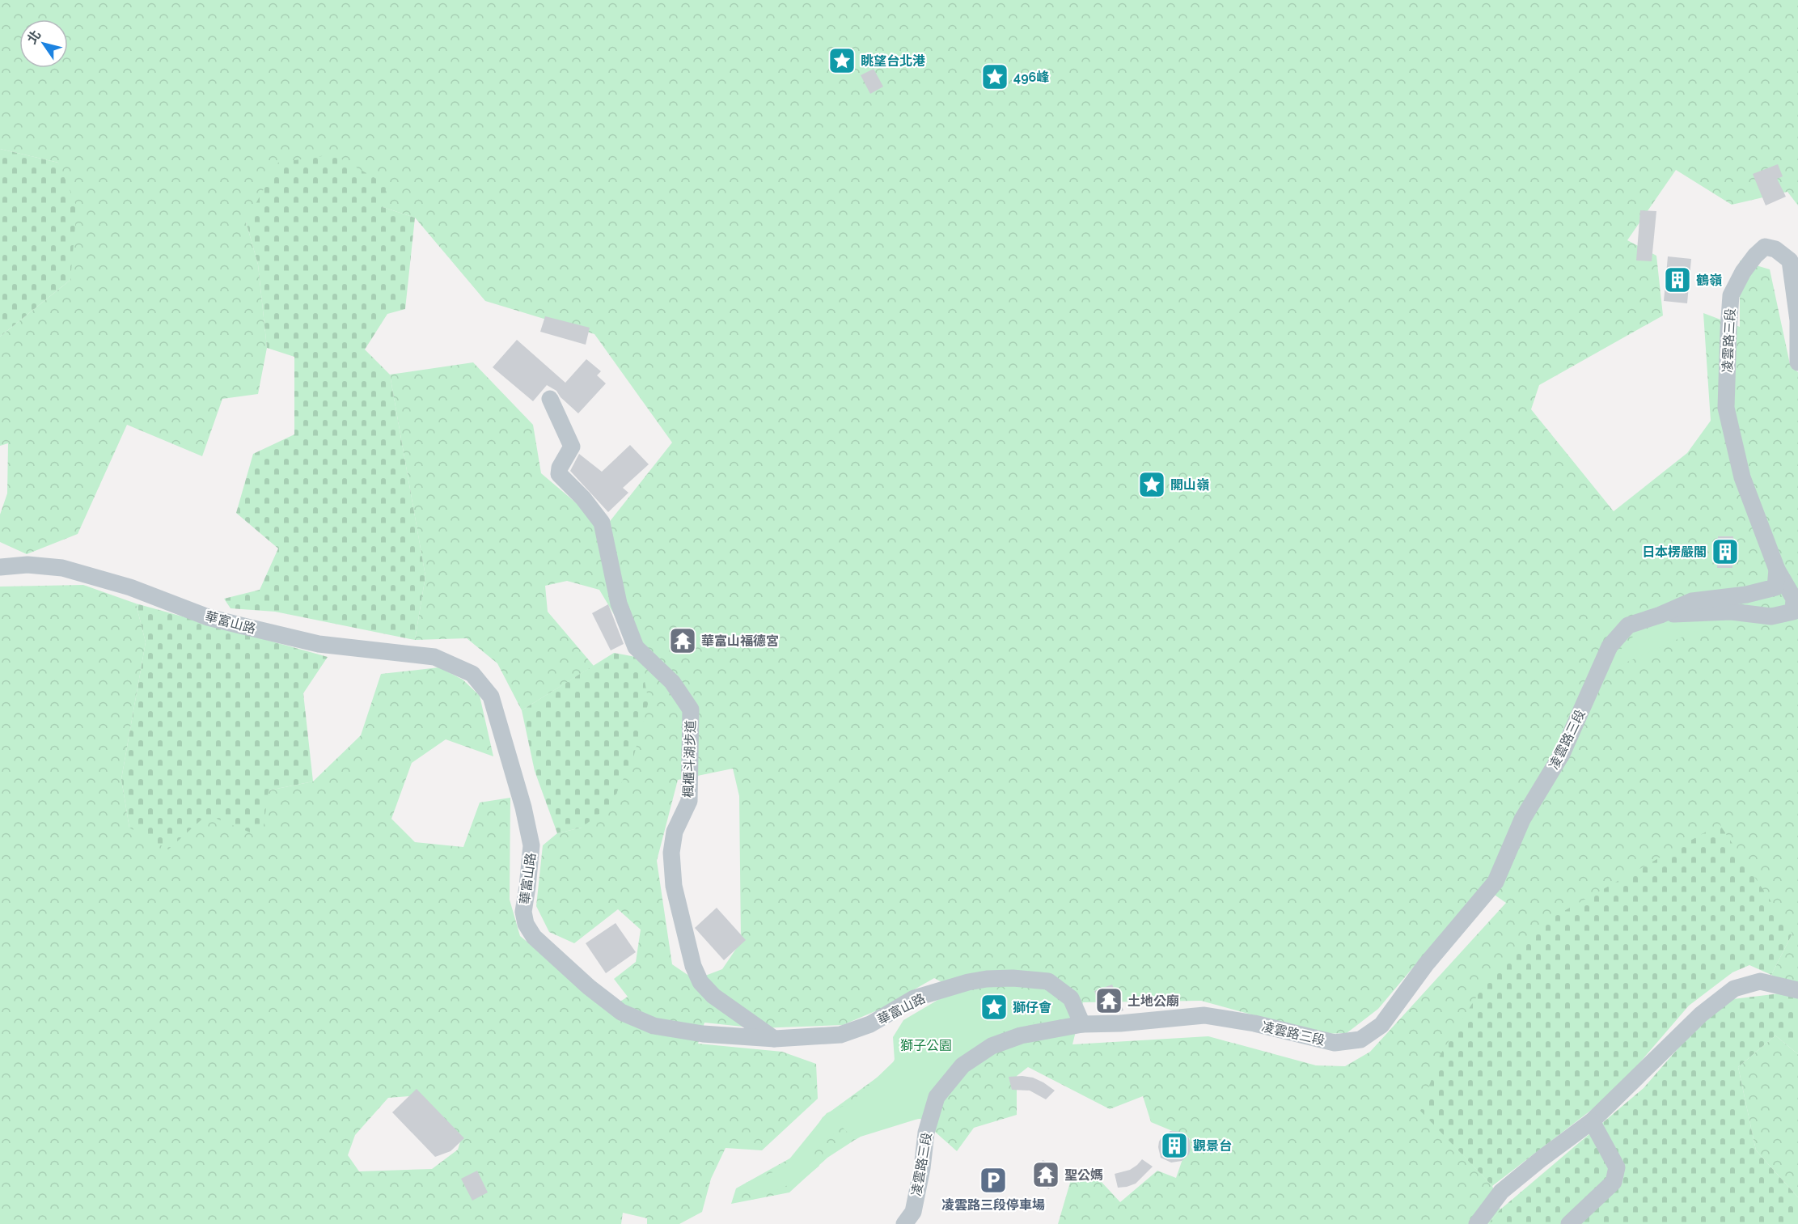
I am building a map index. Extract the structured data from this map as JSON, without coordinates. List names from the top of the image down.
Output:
{
  "streets": {
    "street": ["凌雲路三段", "華富山路", "楓櫃斗湖步道"]
  },
  "crossings": [
    ["凌雲路三段", "華富山路"],
    ["華富山路", "楓櫃斗湖步道"]
  ],
  "parks": ["獅子公園"],
  "places": {
    "place": [
      "眺望台北港",
      "496峰",
      "開山嶺",
      "獅仔會"
    ],
    "building": ["鶴嶺", "日本楞嚴閣", "觀景台"],
    "temple": ["華富山福德宮", "土地公廟", "聖公媽"],
    "parking": ["凌雲路三段停車場"]
  },
  "north": "top left"
}
